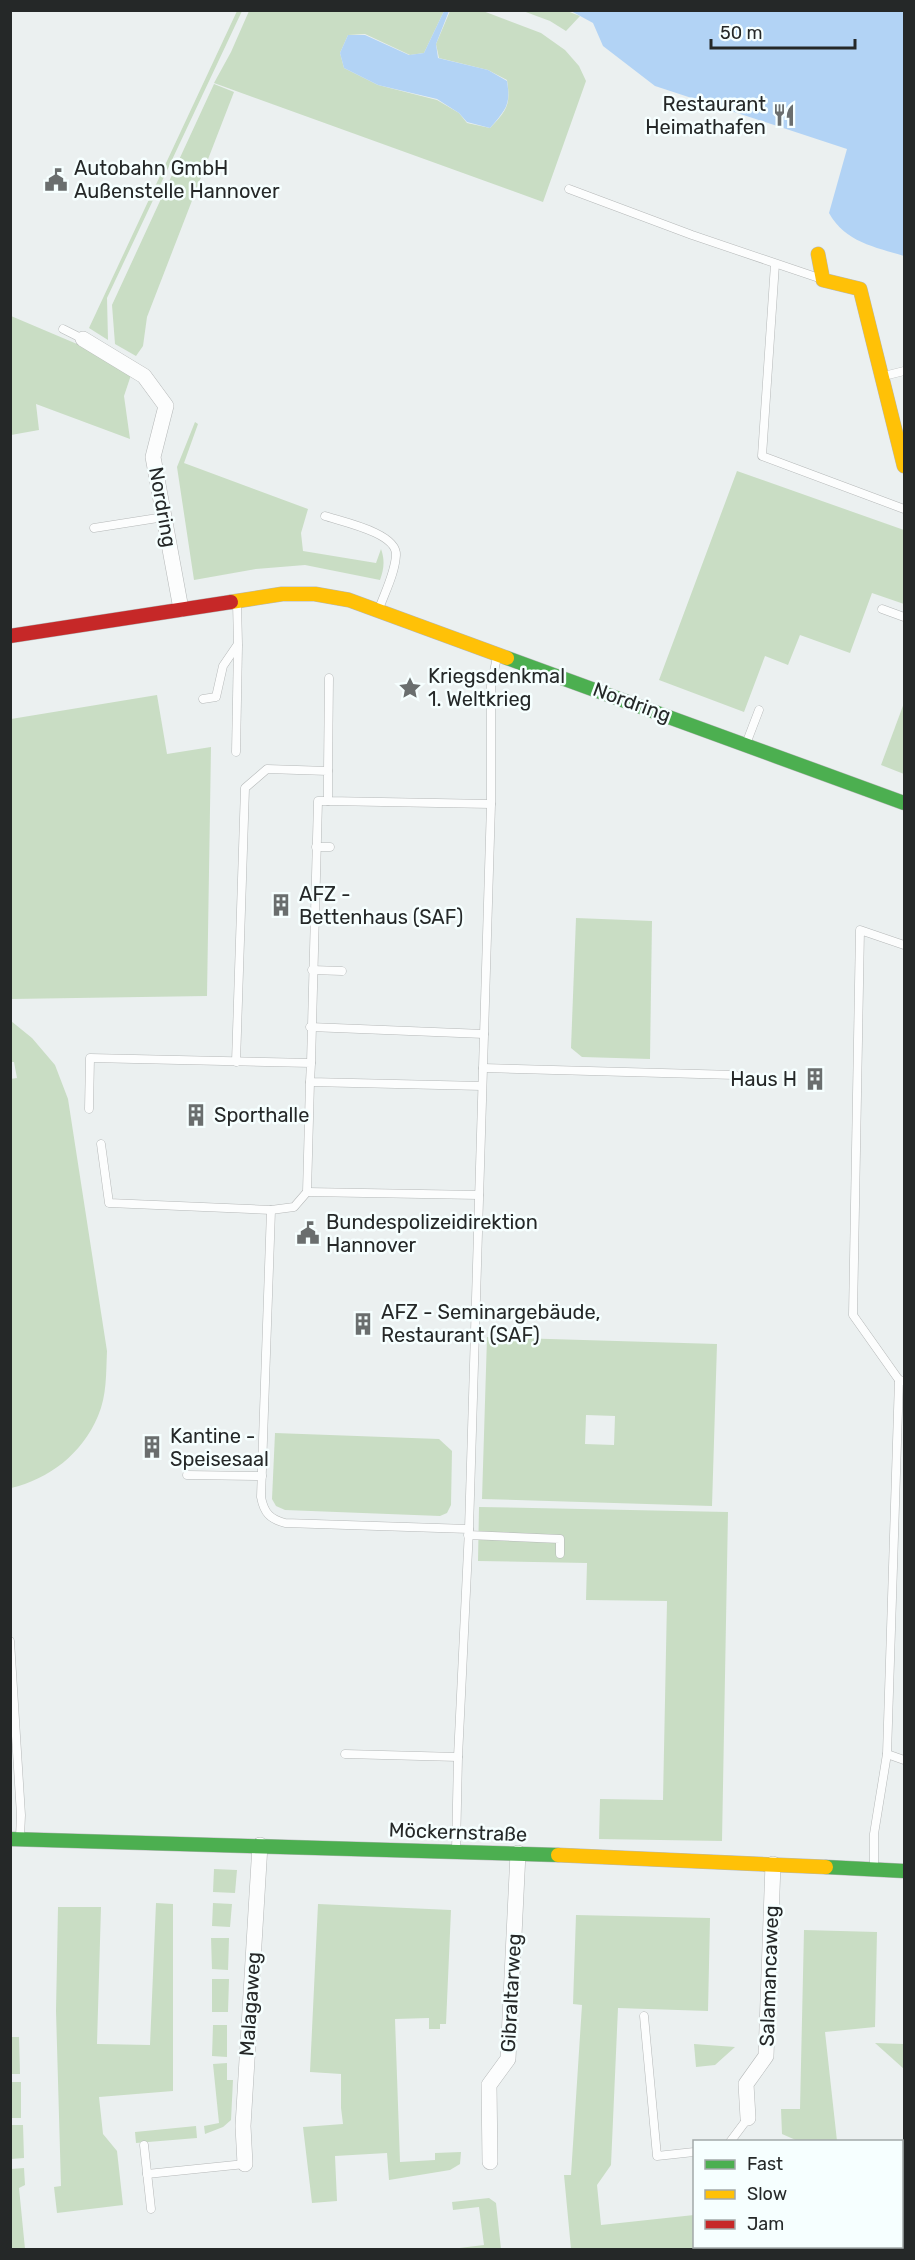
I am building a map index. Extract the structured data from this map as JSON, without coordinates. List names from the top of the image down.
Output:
{
  "streets": {
    "street": [
      "Nordring",
      "Möckernstraße",
      "Salamancaweg",
      "Gibraltarweg",
      "Malagaweg"
    ]
  },
  "crossings": [
    ["Möckernstraße", "Salamancaweg"],
    ["Möckernstraße", "Gibraltarweg"],
    ["Möckernstraße", "Malagaweg"]
  ],
  "places": {
    "restaurant": ["Restaurant Heimathafen"],
    "public building": ["Autobahn GmbH Außenstelle Hannover", "Bundespolizeidirektion Hannover"],
    "place": ["Kriegsdenkmal 1. Weltkrieg"],
    "building": [
      "AFZ - Bettenhaus (SAF)",
      "Haus H",
      "Sporthalle",
      "AFZ - Seminargebäude, Restaurant (SAF)",
      "Kantine - Speisesaal"
    ]
  },
  "legend": ["Fast", "Slow", "Jam"],
  "scale_bar": "50 m"
}
